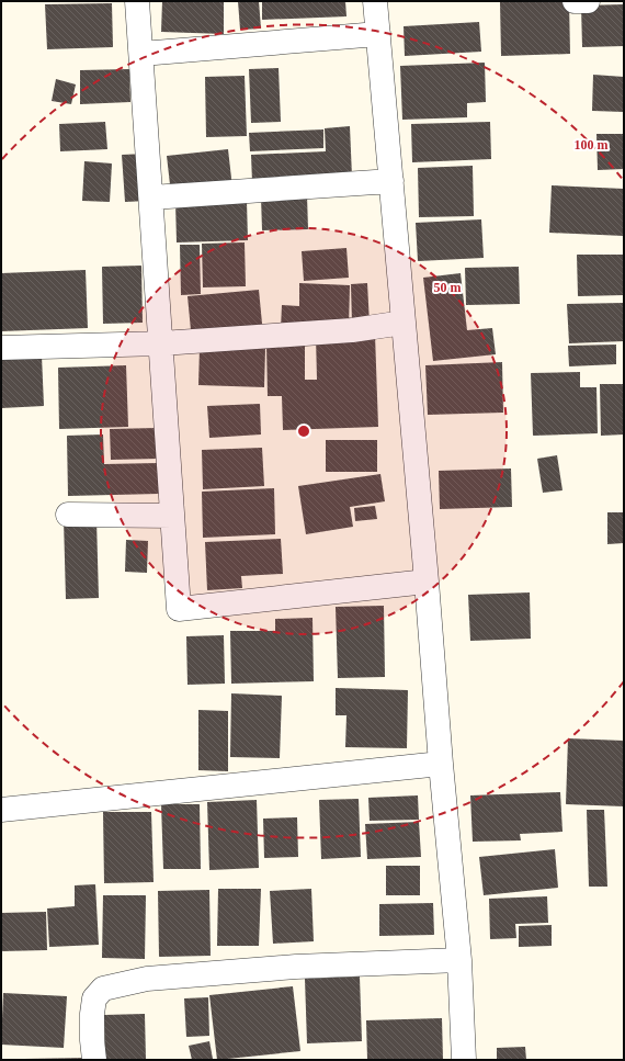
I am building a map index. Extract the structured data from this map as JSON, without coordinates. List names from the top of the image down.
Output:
{
  "rings": ["100 m", "50 m"]
}
